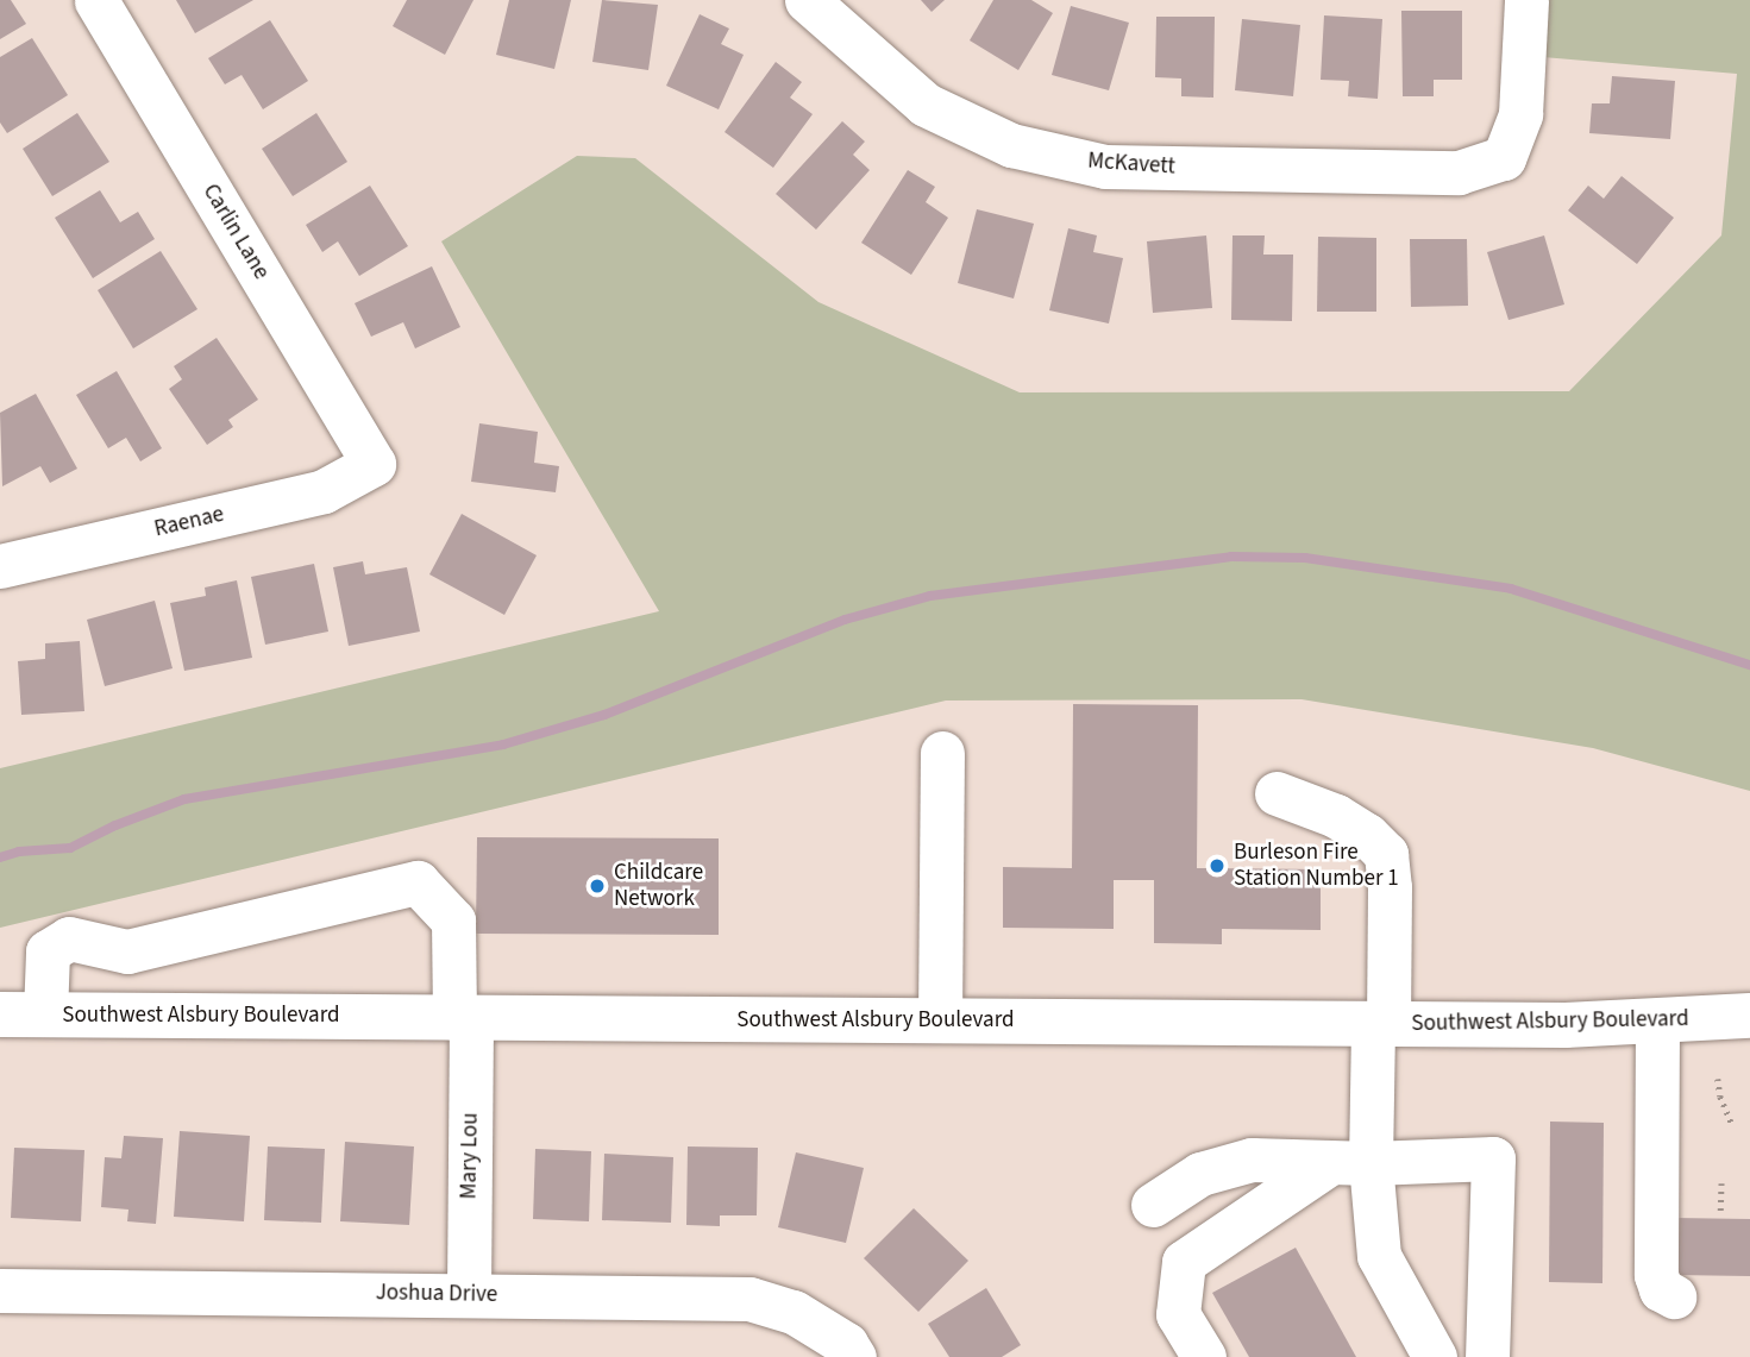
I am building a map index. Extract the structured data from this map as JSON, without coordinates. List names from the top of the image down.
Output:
{
  "streets": {
    "main road": ["Southwest Alsbury Boulevard"],
    "street": [
      "McKavett",
      "Carlin Lane",
      "Raenae",
      "Mary Lou",
      "Joshua Drive"
    ]
  },
  "crossings": [
    ["Carlin Lane", "Raenae"],
    ["Southwest Alsbury Boulevard", "Mary Lou"],
    ["Mary Lou", "Joshua Drive"]
  ],
  "places": ["Burleson Fire Station Number 1", "Childcare Network"]
}
